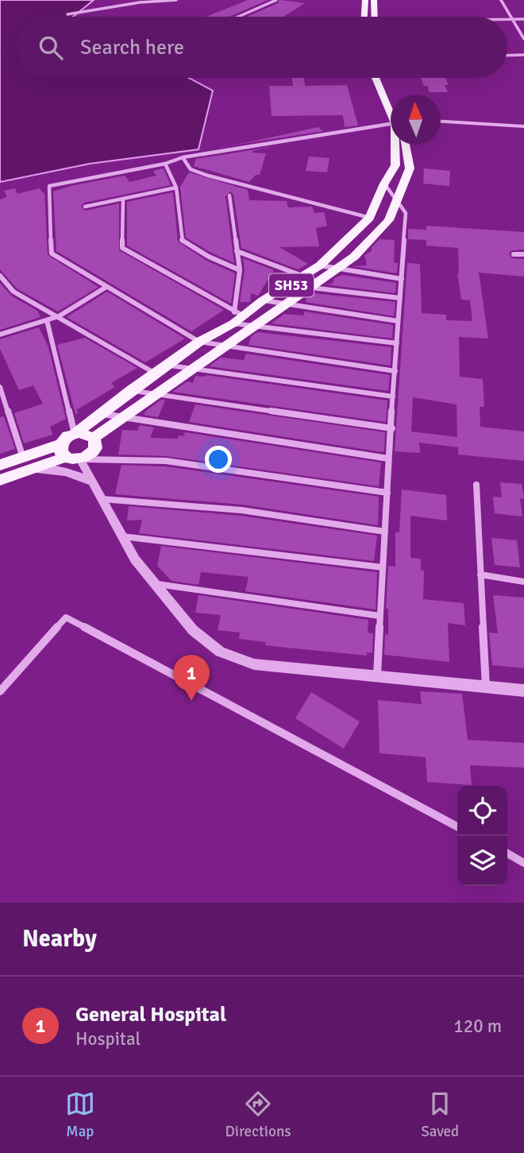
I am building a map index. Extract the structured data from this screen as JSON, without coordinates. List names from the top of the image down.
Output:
{
  "streets": {
    "main road": ["SH53"]
  },
  "north": "top",
  "page": {
    "search": "Search here",
    "pins": "1",
    "heading": "Nearby",
    "list": [
      {
        "mark": "1",
        "name": "General Hospital",
        "note": "Hospital",
        "value": "120 m"
      }
    ],
    "nav": ["Map", "Directions", "Saved"]
  }
}
